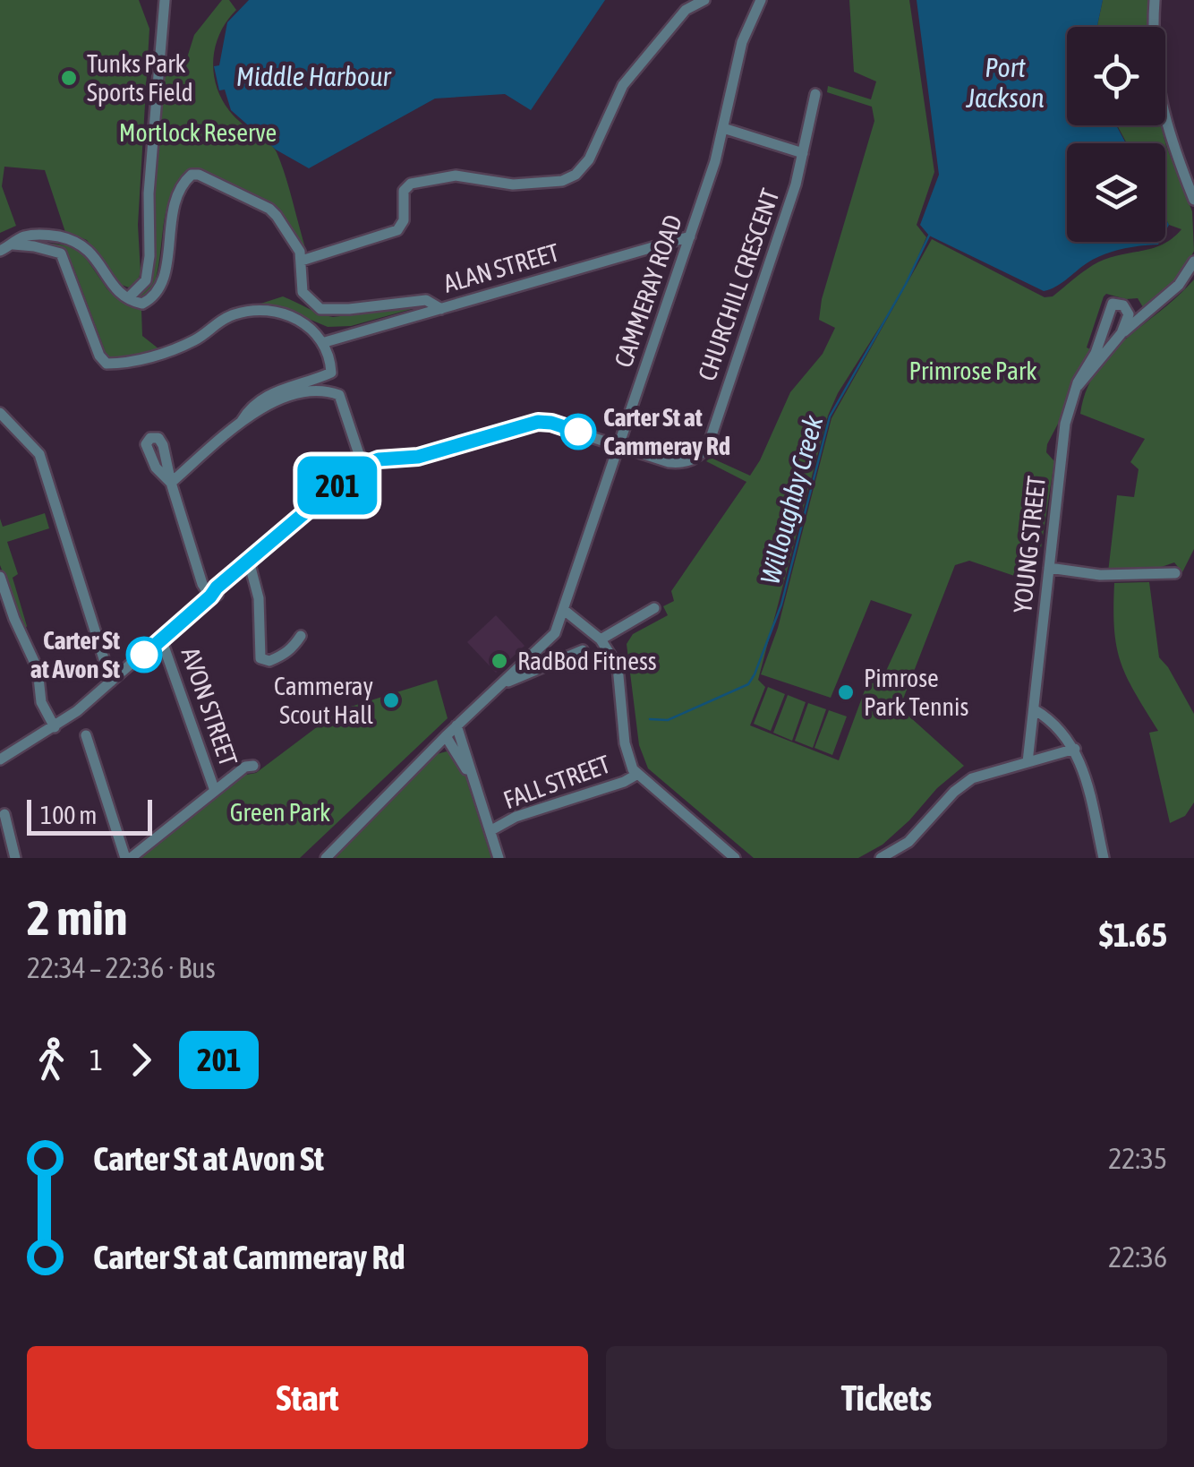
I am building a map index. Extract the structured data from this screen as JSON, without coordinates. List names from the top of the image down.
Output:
{
  "streets": {
    "street": [
      "ALAN STREET",
      "CHURCHILL CRESCENT",
      "CAMMERAY ROAD",
      "YOUNG STREET",
      "AVON STREET",
      "FALL STREET"
    ]
  },
  "crossings": [
    ["ALAN STREET", "CAMMERAY ROAD"],
    ["CHURCHILL CRESCENT", "CAMMERAY ROAD"]
  ],
  "water": ["Port Jackson", "Middle Harbour", "Willoughby Creek"],
  "parks": ["Mortlock Reserve", "Primrose Park", "Green Park"],
  "places": [
    "Tunks Park Sports Field",
    "Carter St at Cammeray Rd",
    "Carter St at Avon St",
    "RadBod Fitness",
    "Pimrose Park Tennis",
    "Cammeray Scout Hall"
  ],
  "lines": ["bus line 201"],
  "scale_bar": "100 m",
  "page": {
    "on_map": "201",
    "scale": "100 m",
    "heading": ["2 min", "22:34 – 22:36 · Bus", "$1.65"],
    "legs": ["1", "201"],
    "list": [
      {
        "name": "Carter St at Avon St",
        "value": "22:35"
      },
      {
        "name": "Carter St at Cammeray Rd",
        "value": "22:36"
      }
    ],
    "buttons": ["Start", "Tickets"]
  }
}
